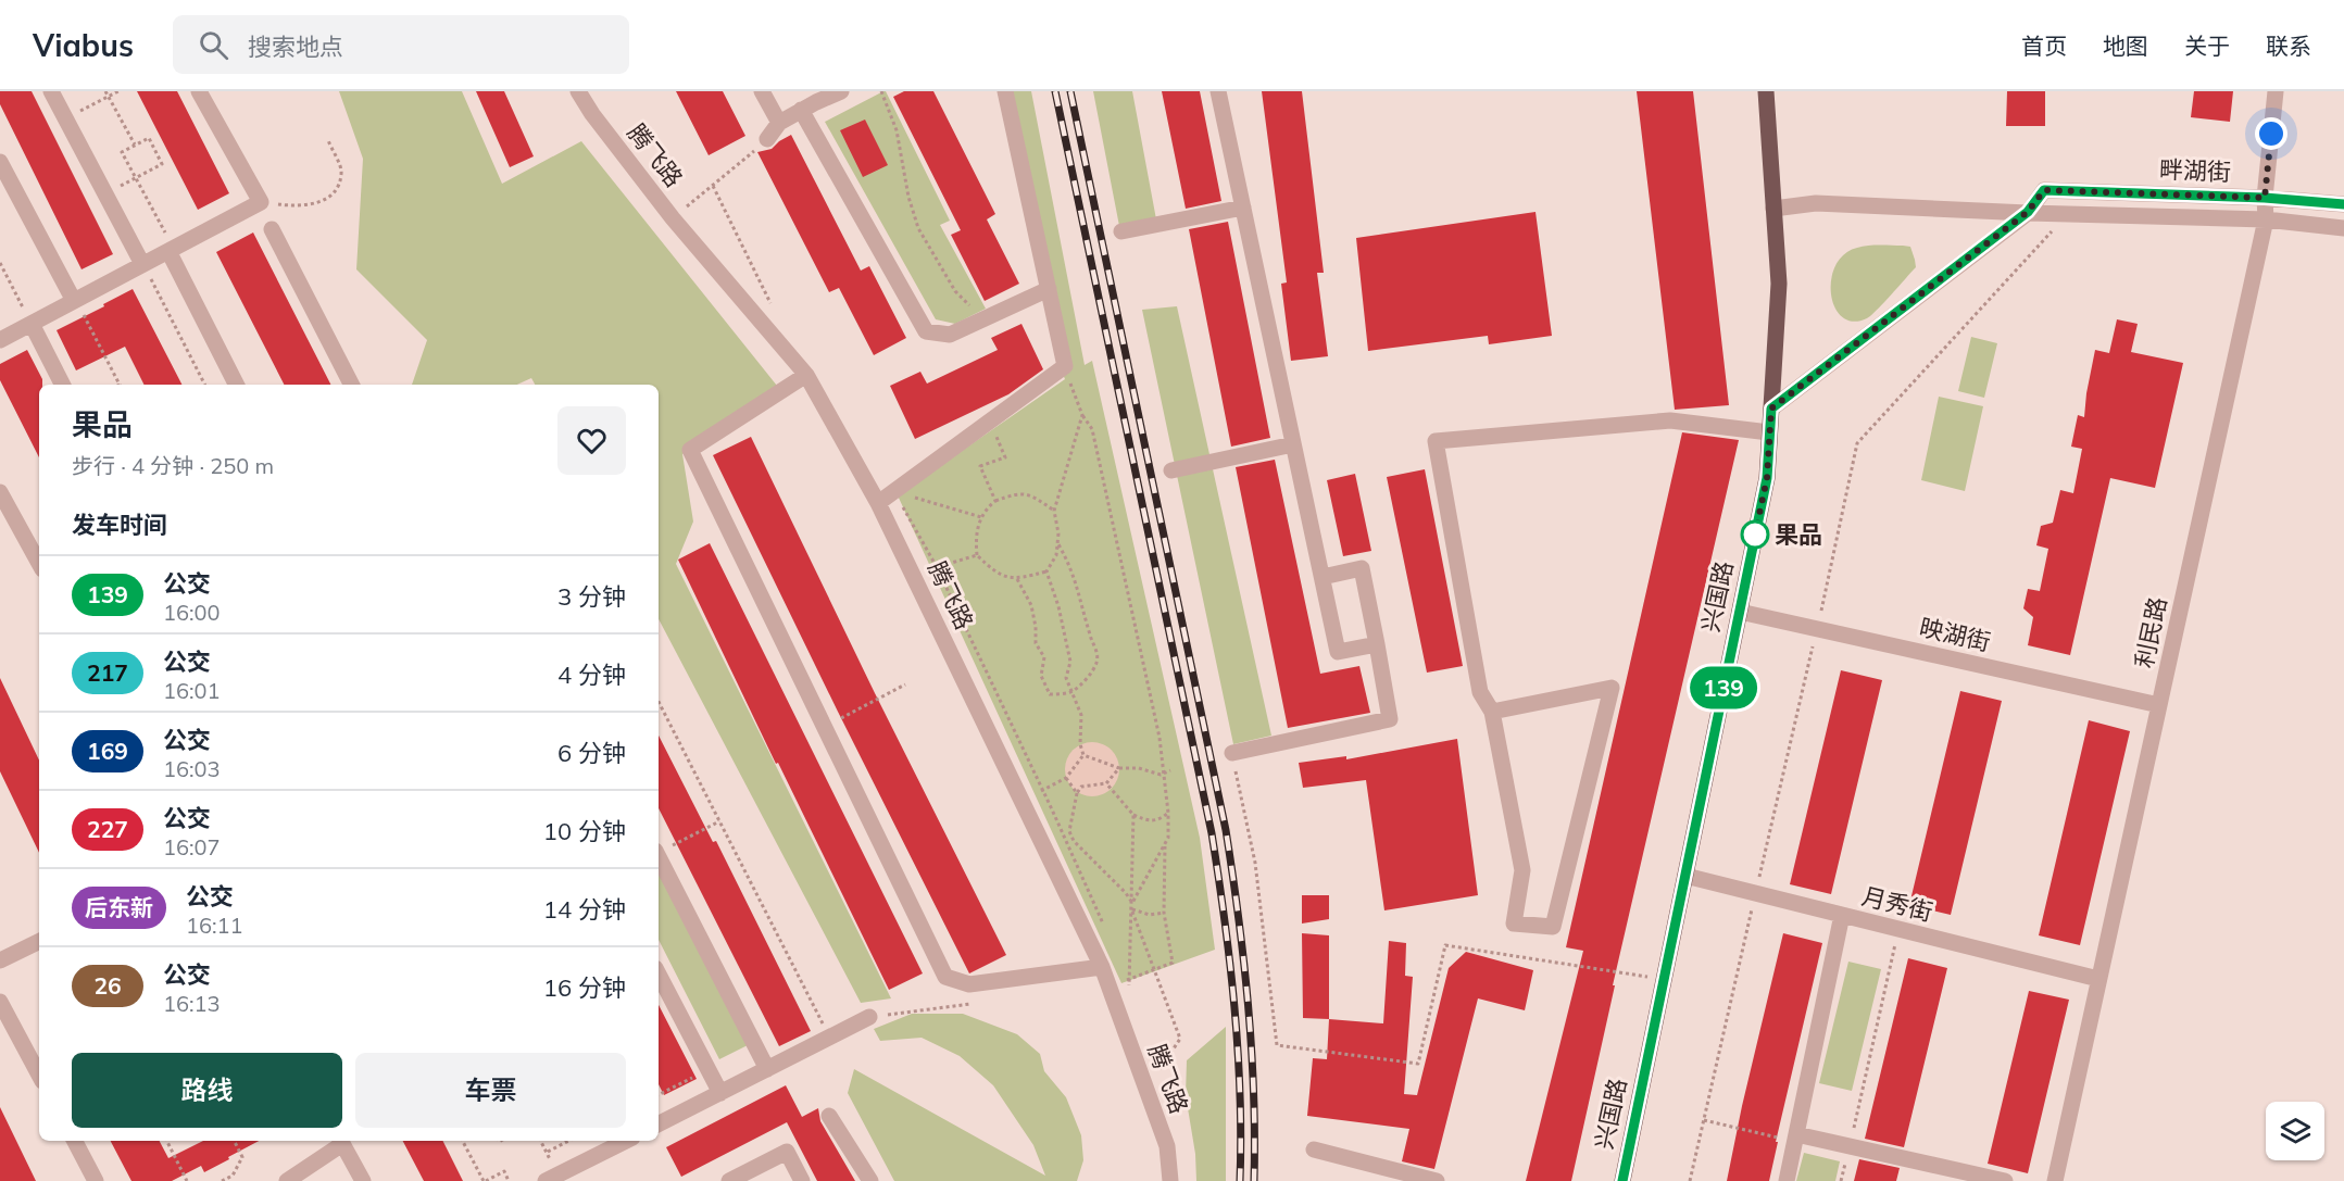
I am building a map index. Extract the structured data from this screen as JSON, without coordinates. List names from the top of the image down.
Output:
{
  "streets": {
    "main road": ["兴国路"],
    "street": [
      "腾飞路",
      "畔湖街",
      "利民路",
      "映湖街",
      "月秀街"
    ]
  },
  "crossings": [
    ["畔湖街", "利民路"],
    ["兴国路", "映湖街"],
    ["兴国路", "月秀街"],
    ["利民路", "映湖街"],
    ["利民路", "月秀街"]
  ],
  "places": ["果品"],
  "lines": ["bus line 139"],
  "page": {
    "header": "Viabus",
    "search": "搜索地点",
    "nav": [
      "首页",
      "地图",
      "关于",
      "联系"
    ],
    "on_map": "139",
    "heading": [
      ["果品", "步行 · 4 分钟 · 250 m"],
      "发车时间"
    ],
    "list": [
      {
        "mark": "139",
        "name": "公交",
        "note": "16:00",
        "value": "3 分钟"
      },
      {
        "mark": "217",
        "name": "公交",
        "note": "16:01",
        "value": "4 分钟"
      },
      {
        "mark": "169",
        "name": "公交",
        "note": "16:03",
        "value": "6 分钟"
      },
      {
        "mark": "227",
        "name": "公交",
        "note": "16:07",
        "value": "10 分钟"
      },
      {
        "mark": "后东新",
        "name": "公交",
        "note": "16:11",
        "value": "14 分钟"
      },
      {
        "mark": "26",
        "name": "公交",
        "note": "16:13",
        "value": "16 分钟"
      }
    ],
    "buttons": ["路线", "车票"]
  }
}
